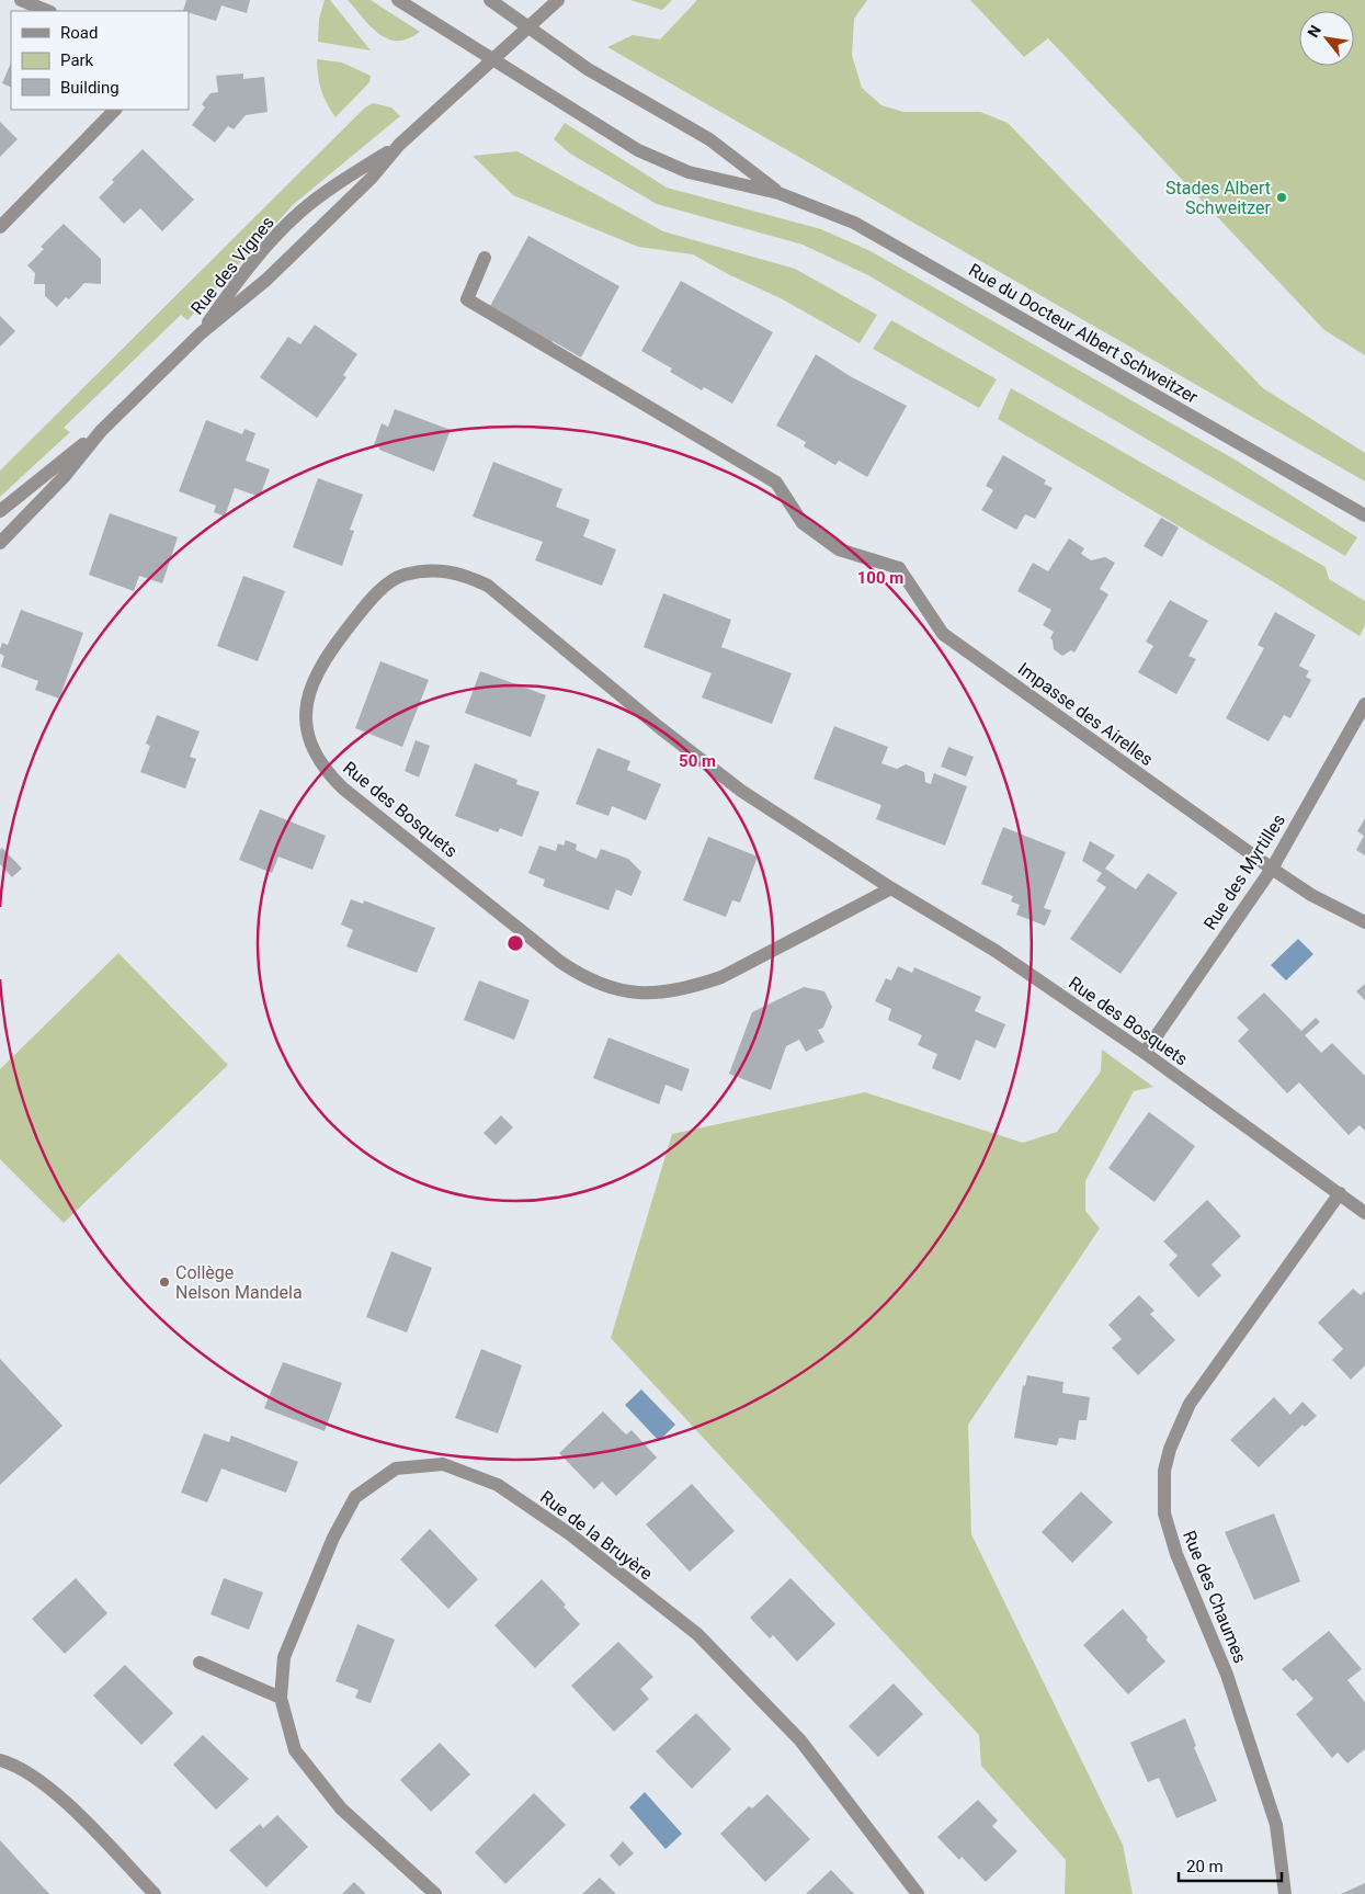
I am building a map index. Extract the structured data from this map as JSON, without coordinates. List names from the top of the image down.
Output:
{
  "streets": {
    "street": [
      "Rue des Vignes",
      "Rue du Docteur Albert Schweitzer",
      "Impasse des Airelles",
      "Rue des Bosquets",
      "Rue des Myrtilles",
      "Rue de la Bruyère",
      "Rue des Chaumes"
    ]
  },
  "crossings": [
    ["Rue des Vignes", "Rue du Docteur Albert Schweitzer"],
    ["Impasse des Airelles", "Rue des Myrtilles"],
    ["Rue des Bosquets", "Rue des Myrtilles"],
    ["Rue des Bosquets", "Rue des Chaumes"]
  ],
  "places": ["Stades Albert Schweitzer", "Collège Nelson Mandela"],
  "legend": ["Road", "Park", "Building"],
  "scale_bar": "20 m",
  "north": "top left",
  "rings": ["100 m", "50 m"]
}
